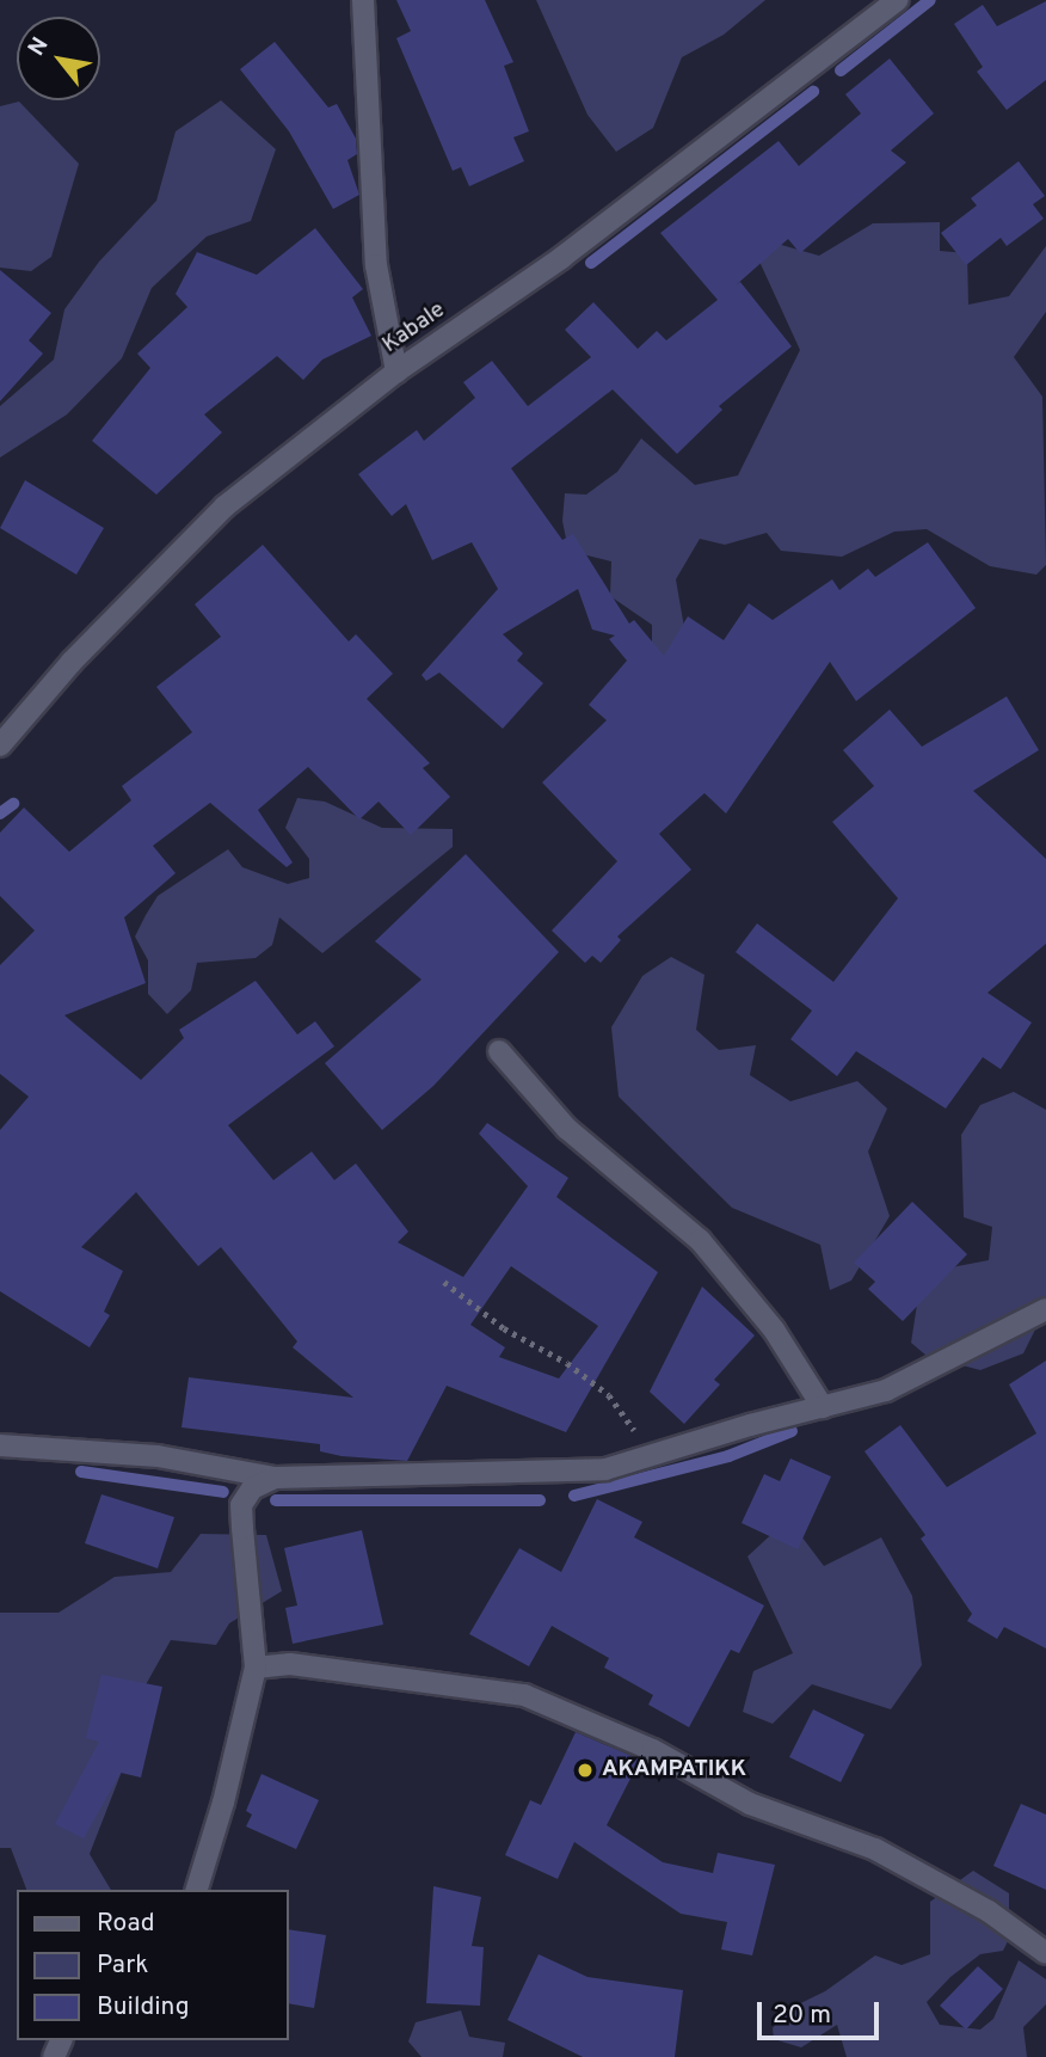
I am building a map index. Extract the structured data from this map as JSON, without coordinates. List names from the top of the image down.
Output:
{
  "streets": {
    "street": ["Kabale"]
  },
  "places": ["AKAMPATIKK"],
  "legend": ["Road", "Park", "Building"],
  "scale_bar": "20 m",
  "north": "top left"
}
